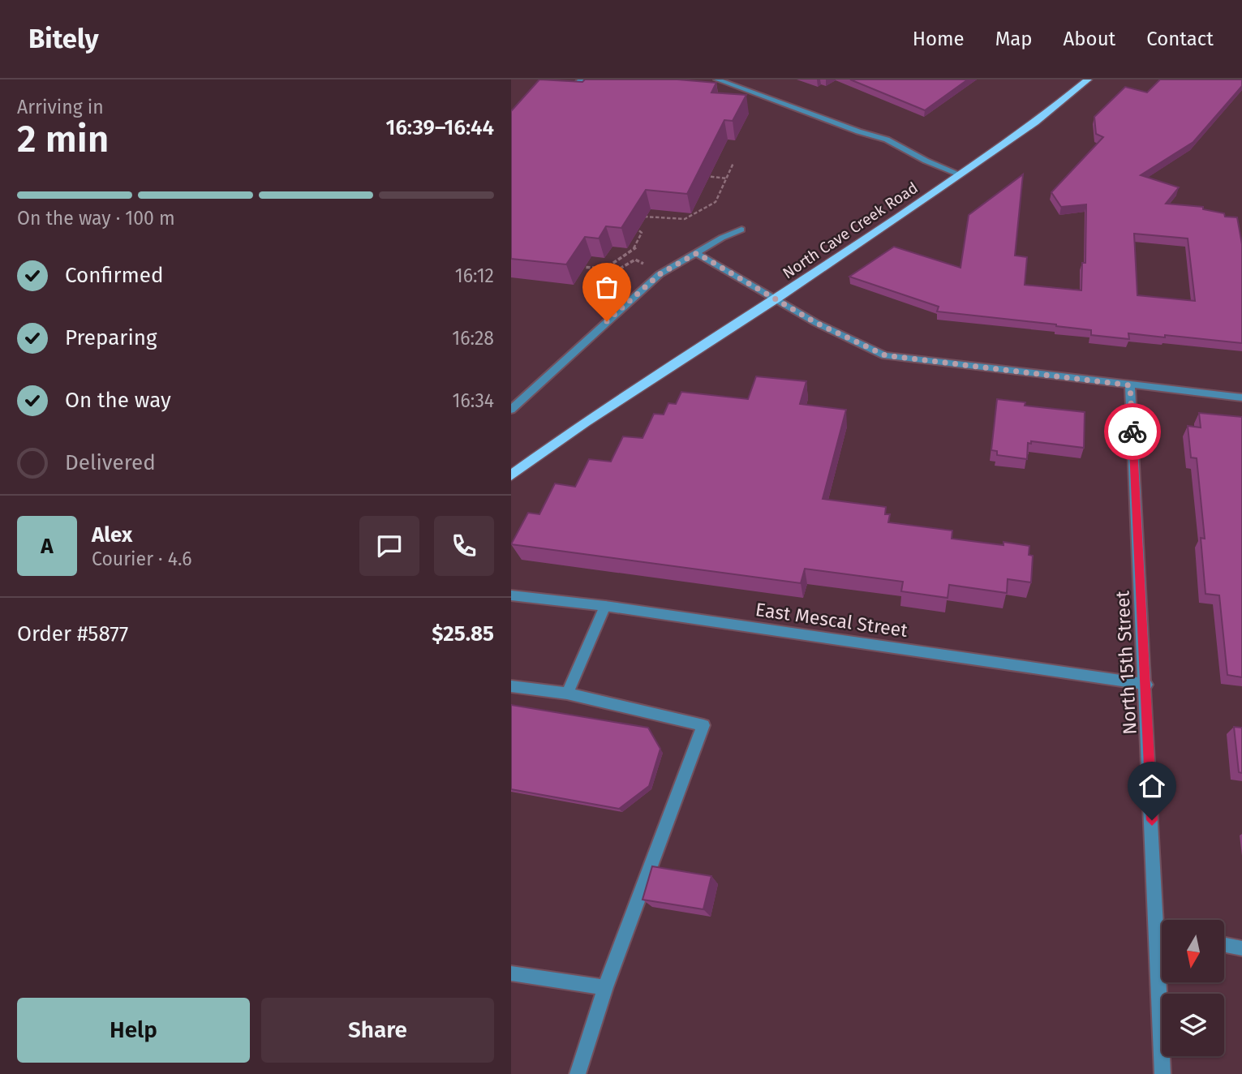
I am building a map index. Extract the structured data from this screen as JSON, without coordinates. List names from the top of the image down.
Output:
{
  "streets": {
    "main road": ["North Cave Creek Road"],
    "street": ["East Mescal Street", "North 15th Street"]
  },
  "crossings": [
    ["East Mescal Street", "North 15th Street"]
  ],
  "north": "bottom",
  "page": {
    "header": "Bitely",
    "nav": [
      "Home",
      "Map",
      "About",
      "Contact"
    ],
    "heading": ["2 min", "Arriving in", "16:39–16:44"],
    "panel": [
      "Alex",
      "Courier · 4.6",
      "Order #5877",
      "$25.85"
    ],
    "bar": "On the way · 100 m",
    "list": [
      ["Confirmed", "16:12"],
      ["Preparing", "16:28"],
      ["On the way", "16:34"],
      "Delivered"
    ],
    "round": "A",
    "buttons": ["Help", "Share"]
  }
}
